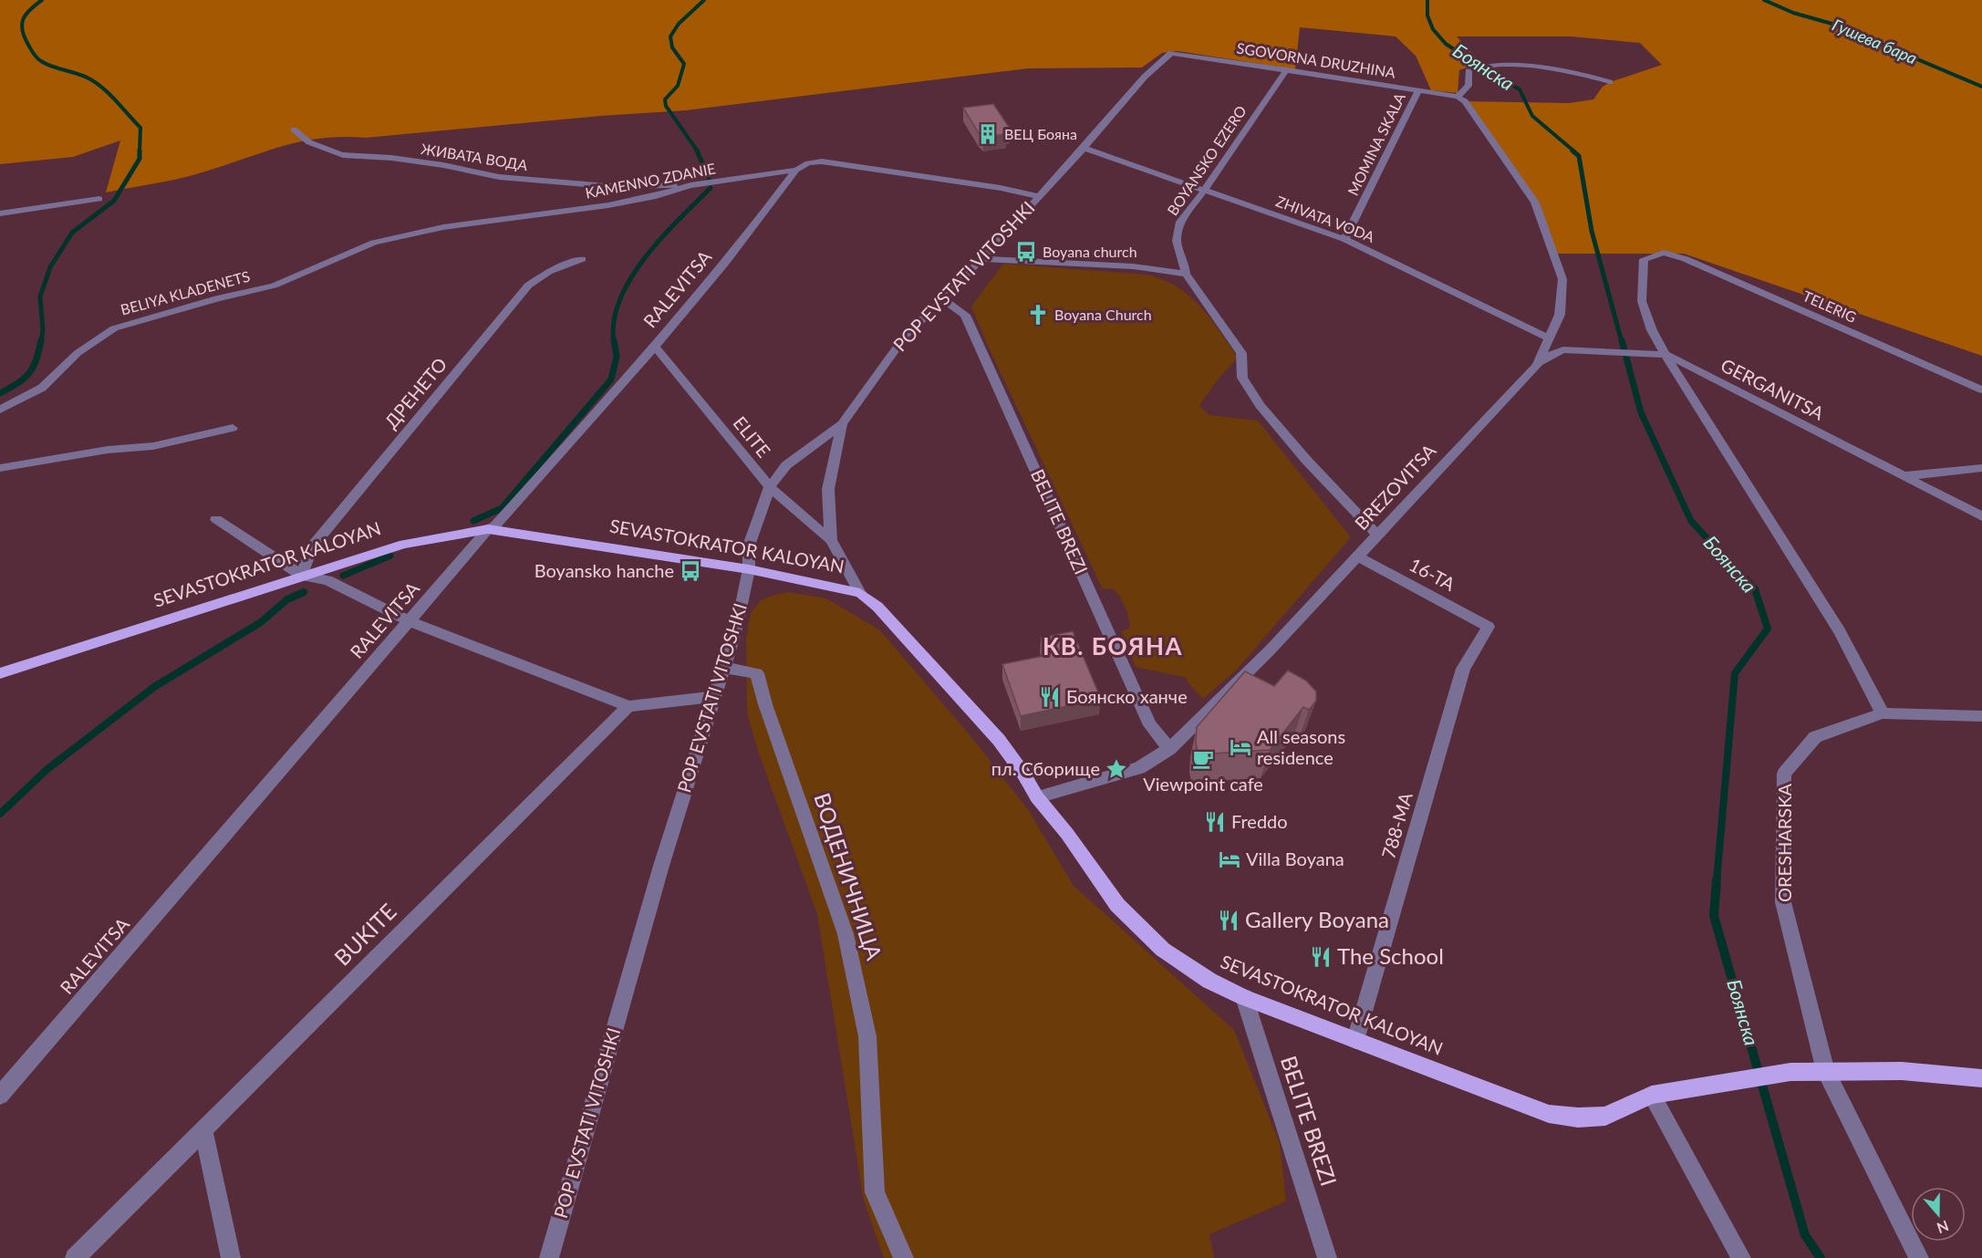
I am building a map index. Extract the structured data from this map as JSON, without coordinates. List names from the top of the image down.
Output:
{
  "streets": {
    "main road": ["SEVASTOKRATOR KALOYAN"],
    "street": [
      "SGOVORNA DRUZHINA",
      "MOMINA SKALA",
      "ЖИВАТА ВОДА",
      "BOYANSKO EZERO",
      "KAMENNO ZDANIE",
      "ZHIVATA VODA",
      "POP EVSTATI VITOSHKI",
      "RALEVITSA",
      "BELIYA KLADENETS",
      "TELERIG",
      "GERGANITSA",
      "ДРЕНЕТО",
      "ELITE",
      "BREZOVITSA",
      "BELITE BREZI",
      "16-ТА",
      "788-МА",
      "ORESHARSKA",
      "ВОДЕНИЧНИЦА",
      "BUKITE"
    ]
  },
  "crossings": [
    ["SGOVORNA DRUZHINA", "MOMINA SKALA"],
    ["SGOVORNA DRUZHINA", "BOYANSKO EZERO"],
    ["SGOVORNA DRUZHINA", "POP EVSTATI VITOSHKI"],
    ["SGOVORNA DRUZHINA", "BREZOVITSA"],
    ["MOMINA SKALA", "ZHIVATA VODA"],
    ["ЖИВАТА ВОДА", "KAMENNO ZDANIE"],
    ["BOYANSKO EZERO", "ZHIVATA VODA"],
    ["BOYANSKO EZERO", "BREZOVITSA"],
    ["KAMENNO ZDANIE", "POP EVSTATI VITOSHKI"],
    ["KAMENNO ZDANIE", "RALEVITSA"],
    ["KAMENNO ZDANIE", "BELIYA KLADENETS"],
    ["ZHIVATA VODA", "POP EVSTATI VITOSHKI"],
    ["ZHIVATA VODA", "BREZOVITSA"],
    ["POP EVSTATI VITOSHKI", "ELITE"],
    ["POP EVSTATI VITOSHKI", "BELITE BREZI"],
    ["POP EVSTATI VITOSHKI", "SEVASTOKRATOR KALOYAN"],
    ["POP EVSTATI VITOSHKI", "ВОДЕНИЧНИЦА"],
    ["RALEVITSA", "ELITE"],
    ["RALEVITSA", "SEVASTOKRATOR KALOYAN"],
    ["TELERIG", "GERGANITSA"],
    ["GERGANITSA", "BREZOVITSA"],
    ["ДРЕНЕТО", "SEVASTOKRATOR KALOYAN"],
    ["BREZOVITSA", "BELITE BREZI"],
    ["BREZOVITSA", "SEVASTOKRATOR KALOYAN"],
    ["BREZOVITSA", "16-ТА"],
    ["BELITE BREZI", "SEVASTOKRATOR KALOYAN"],
    ["SEVASTOKRATOR KALOYAN", "788-МА"],
    ["SEVASTOKRATOR KALOYAN", "ORESHARSKA"],
    ["16-ТА", "788-МА"]
  ],
  "districts": ["КВ. БОЯНА"],
  "water": ["Гушева бара", "Боянска"],
  "places": {
    "building": ["ВЕЦ Бояна"],
    "bus stop": ["Boyana church", "Boyansko hanche"],
    "church": ["Boyana Church"],
    "restaurant": [
      "Боянско ханче",
      "Freddo",
      "Gallery Boyana",
      "The School"
    ],
    "hotel": ["All seasons residence", "Villa Boyana"],
    "cafe": ["Viewpoint cafe"],
    "place": ["пл. Сборище"]
  },
  "north": "bottom"
}
